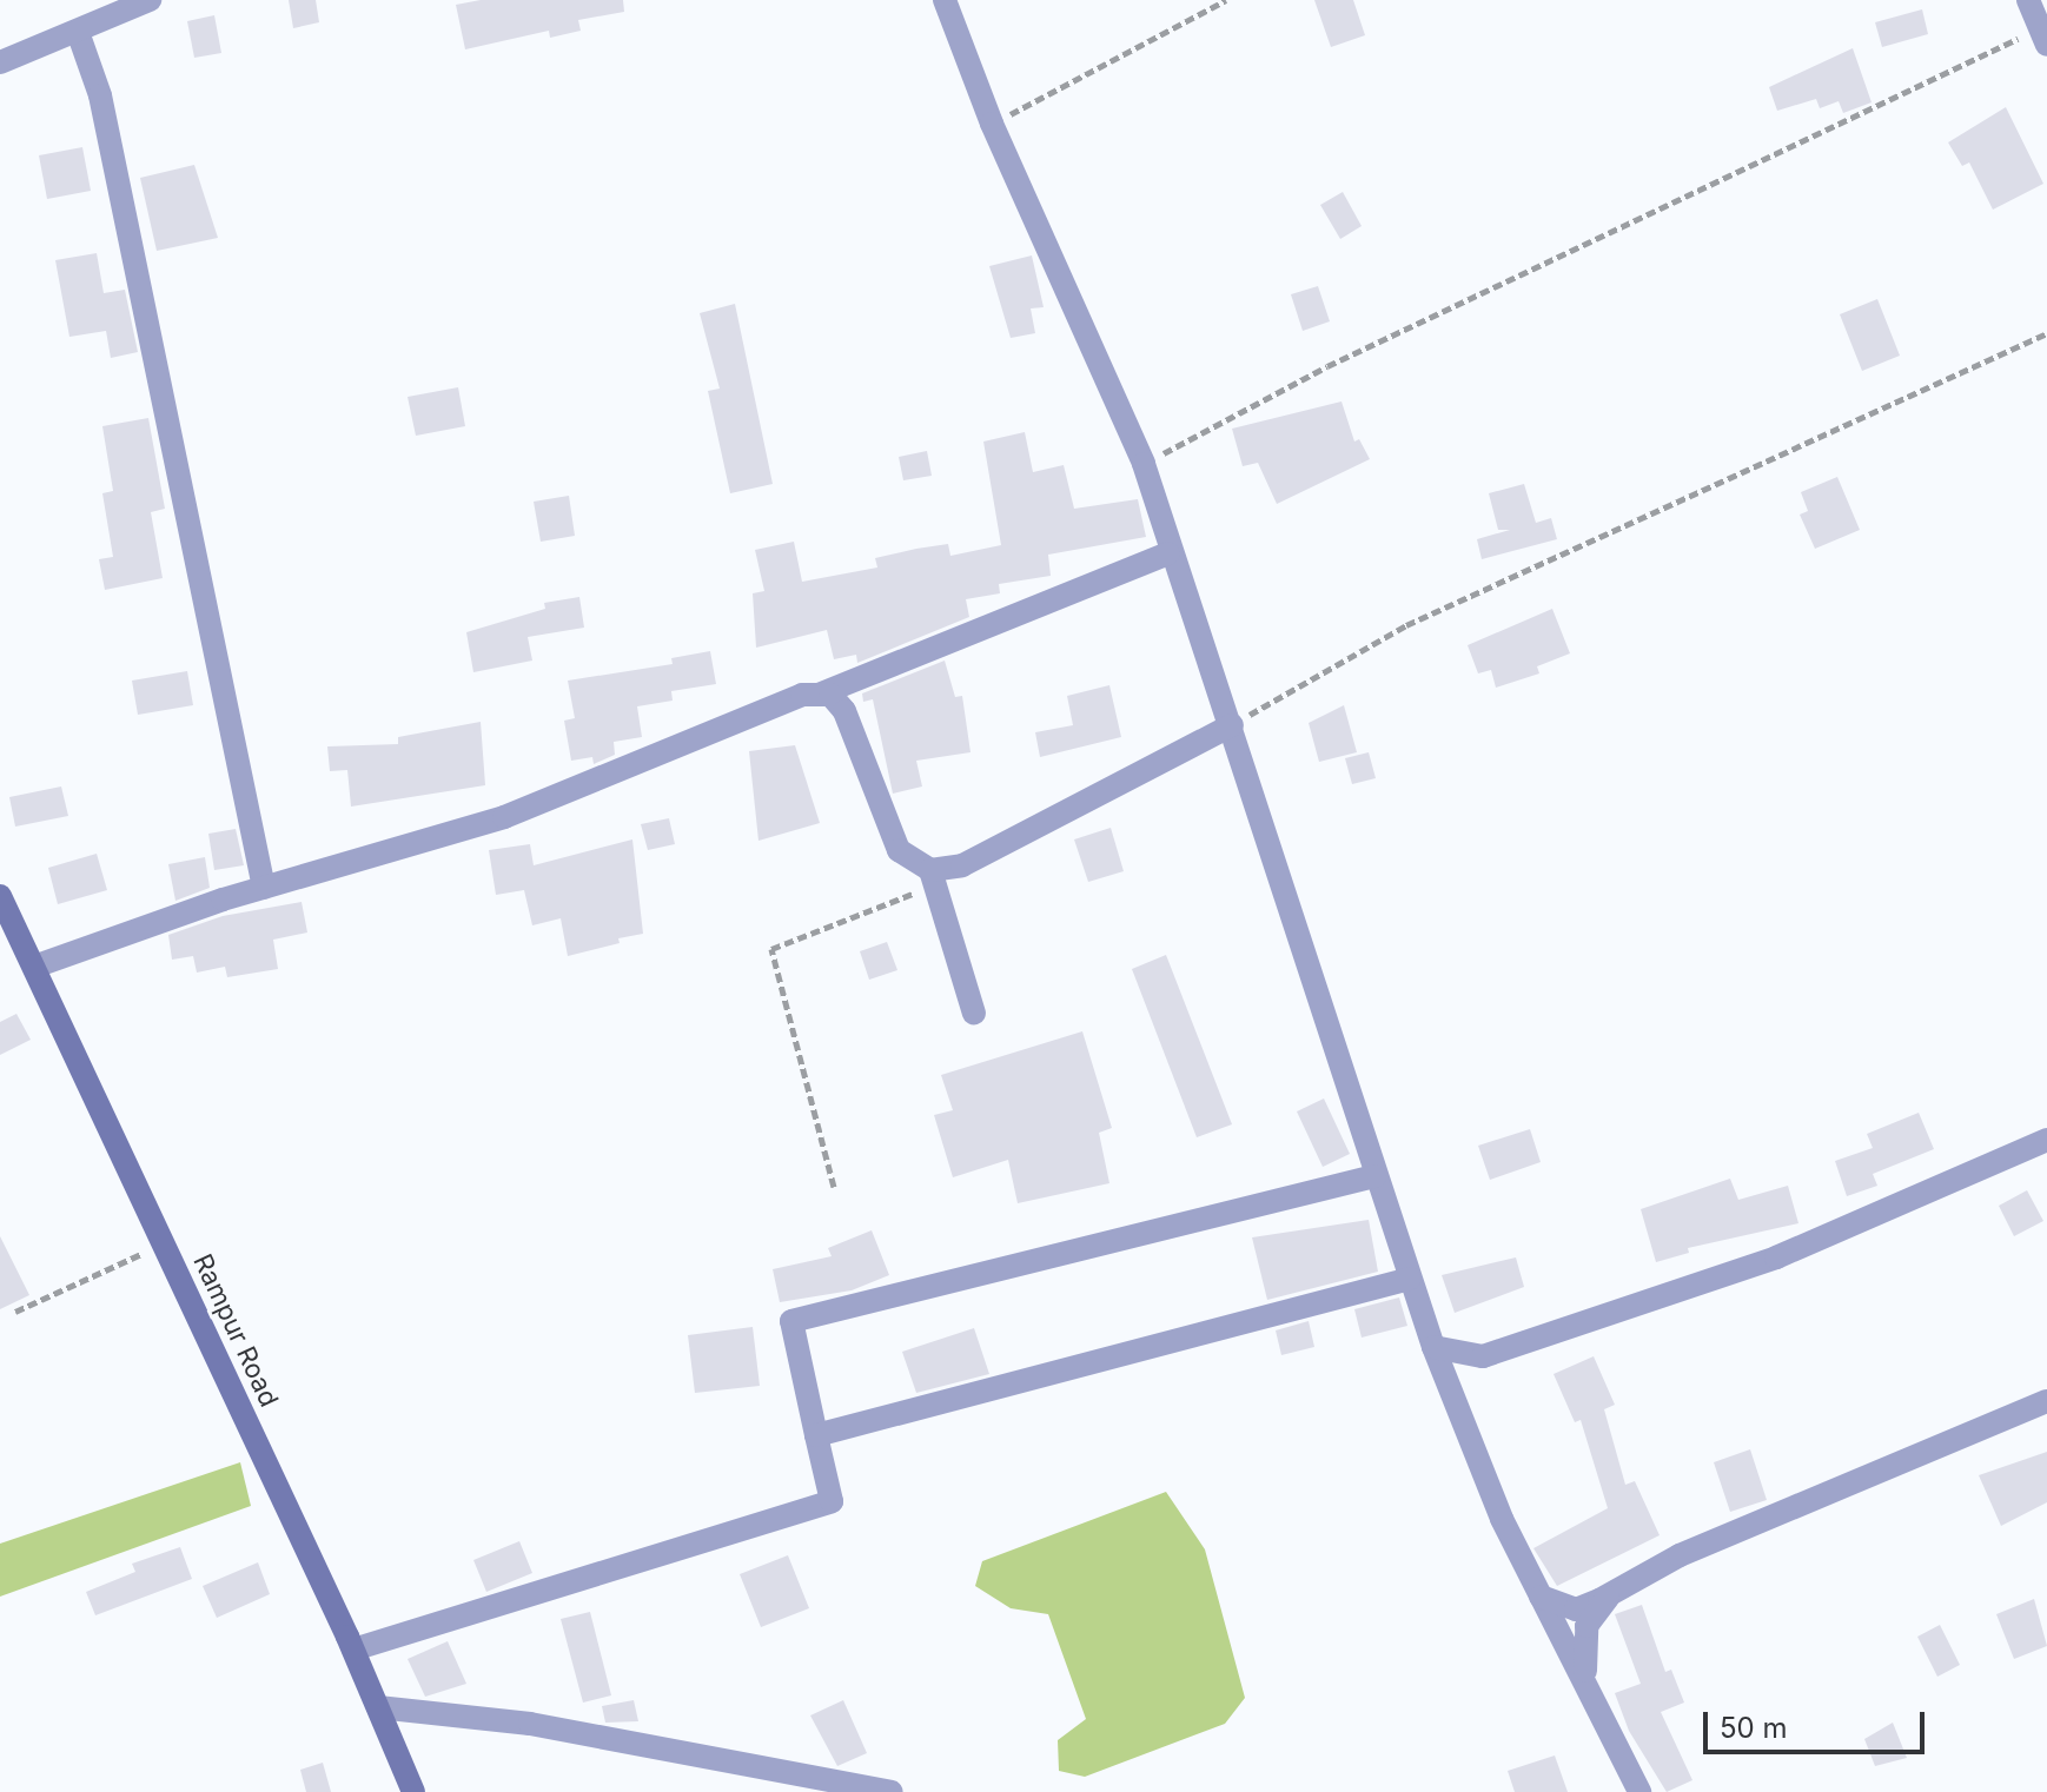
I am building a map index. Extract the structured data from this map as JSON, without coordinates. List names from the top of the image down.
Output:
{
  "streets": {
    "main road": ["Rampur Road"]
  },
  "scale_bar": "50 m"
}
